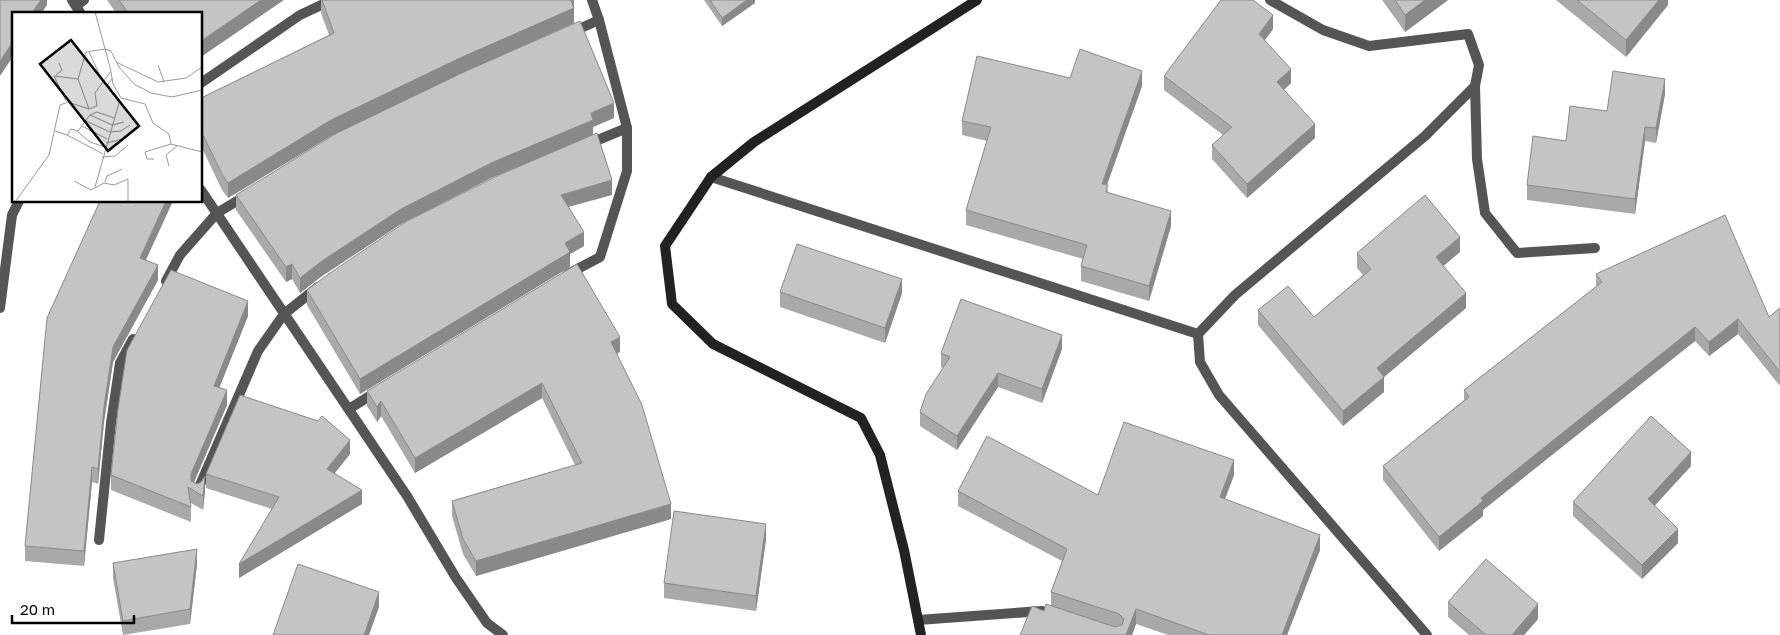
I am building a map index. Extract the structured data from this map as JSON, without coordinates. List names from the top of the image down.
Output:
{
  "scale_bar": "20 m"
}
